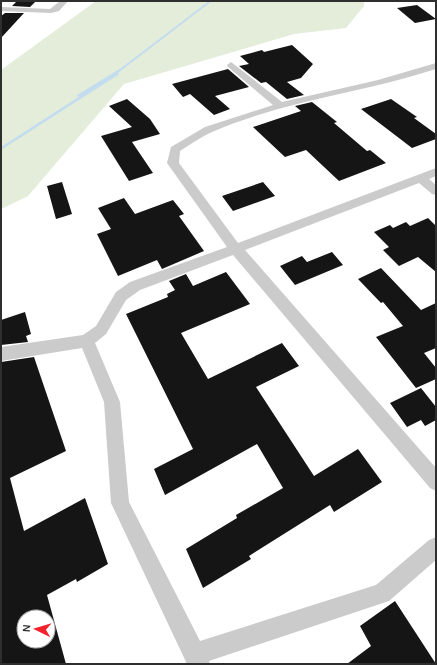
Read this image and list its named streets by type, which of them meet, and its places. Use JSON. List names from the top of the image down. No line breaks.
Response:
{"north":"left"}
